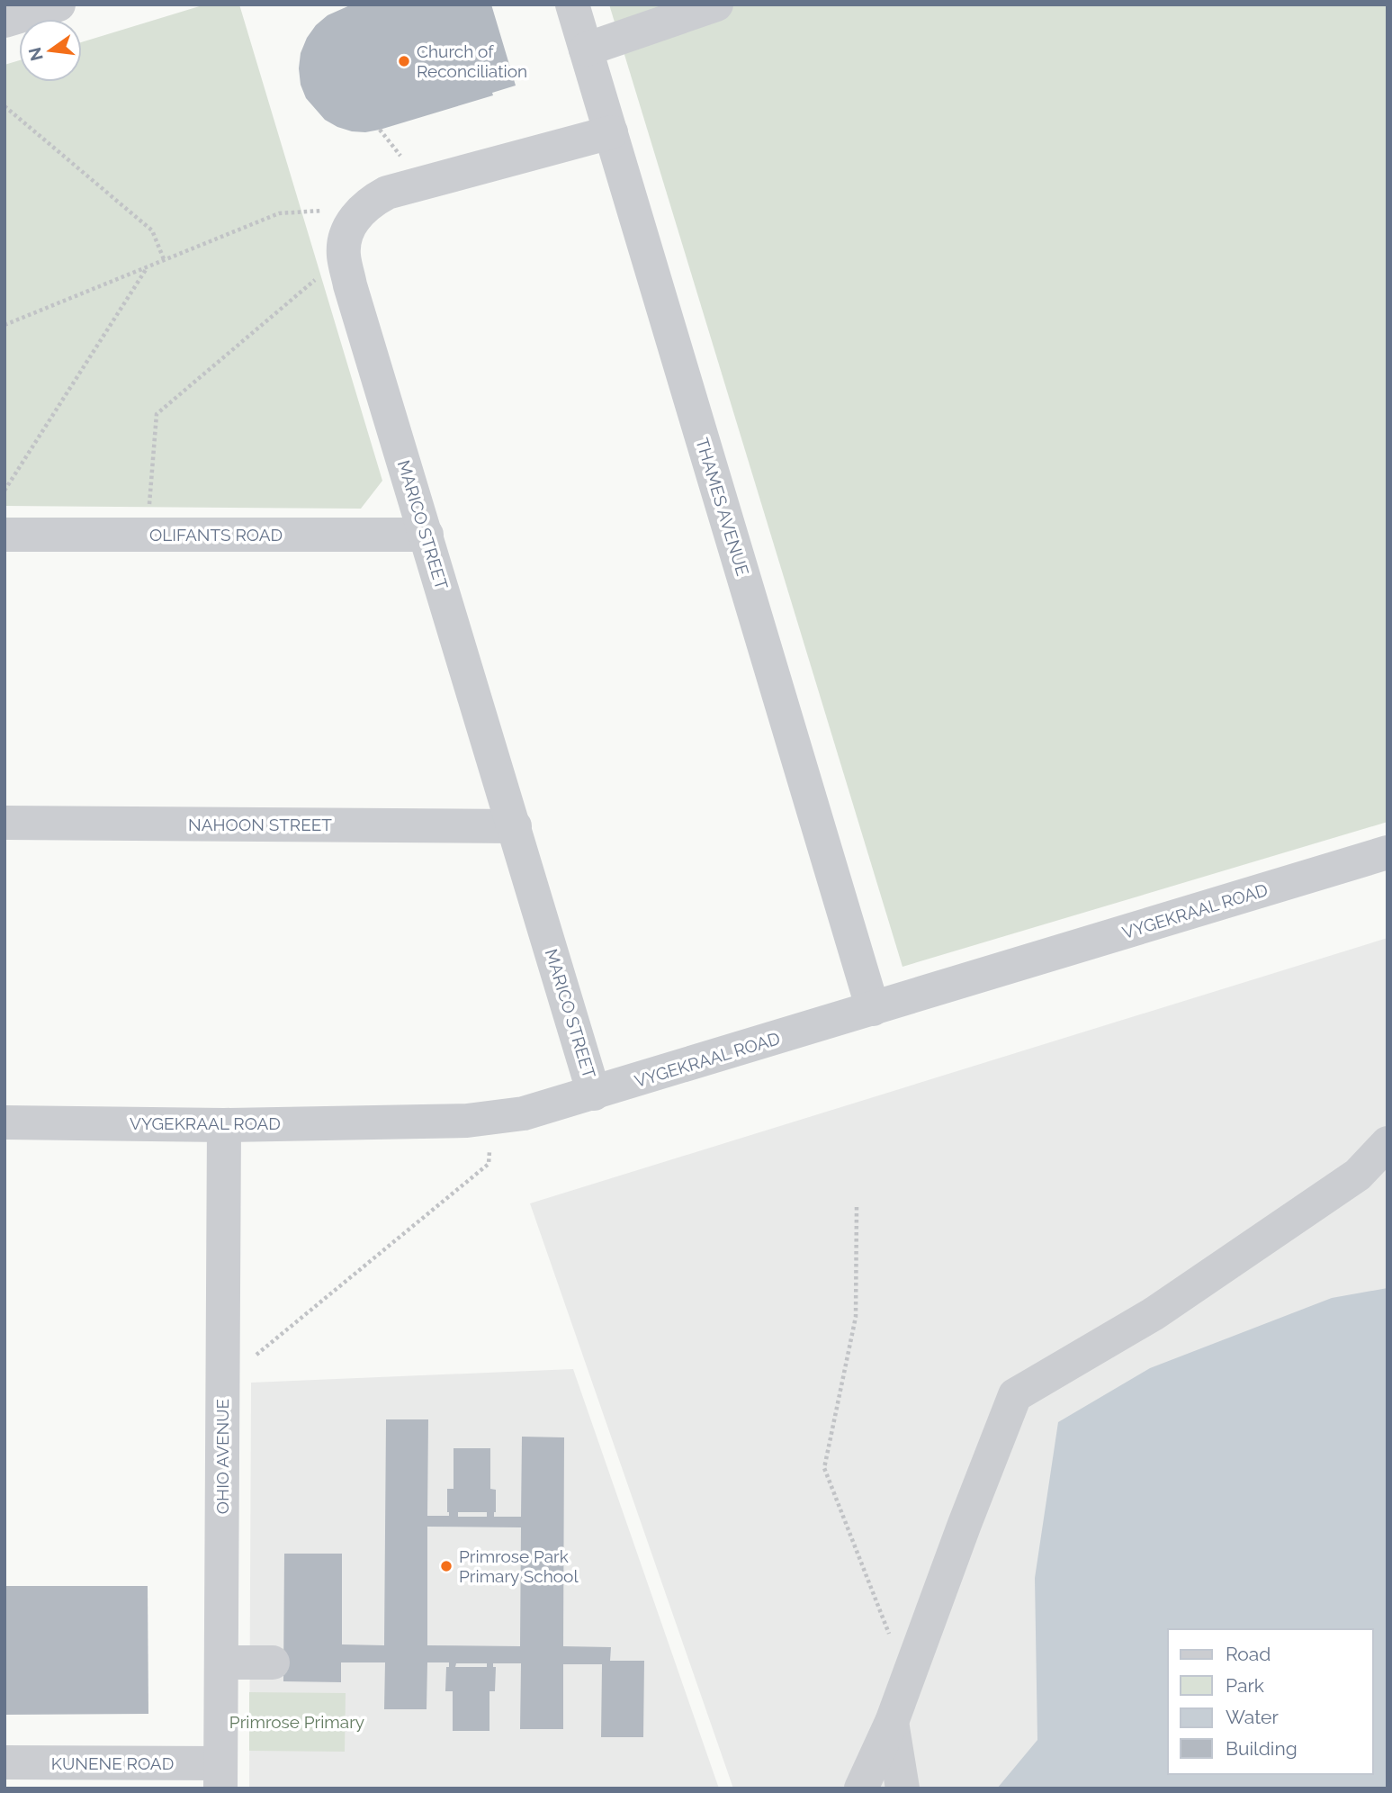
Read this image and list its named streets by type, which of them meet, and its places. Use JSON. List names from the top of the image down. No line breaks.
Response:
{"streets":{"street":["THAMES AVENUE","MARICO STREET","OLIFANTS ROAD","NAHOON STREET","VYGEKRAAL ROAD","OHIO AVENUE","KUNENE ROAD"]},"crossings":[["THAMES AVENUE","VYGEKRAAL ROAD"],["MARICO STREET","OLIFANTS ROAD"],["MARICO STREET","NAHOON STREET"],["MARICO STREET","VYGEKRAAL ROAD"],["VYGEKRAAL ROAD","OHIO AVENUE"],["OHIO AVENUE","KUNENE ROAD"]],"parks":["Primrose Primary"],"places":["Church of Reconciliation","Primrose Park Primary School"],"legend":["Road","Park","Water","Building"],"north":"left"}
